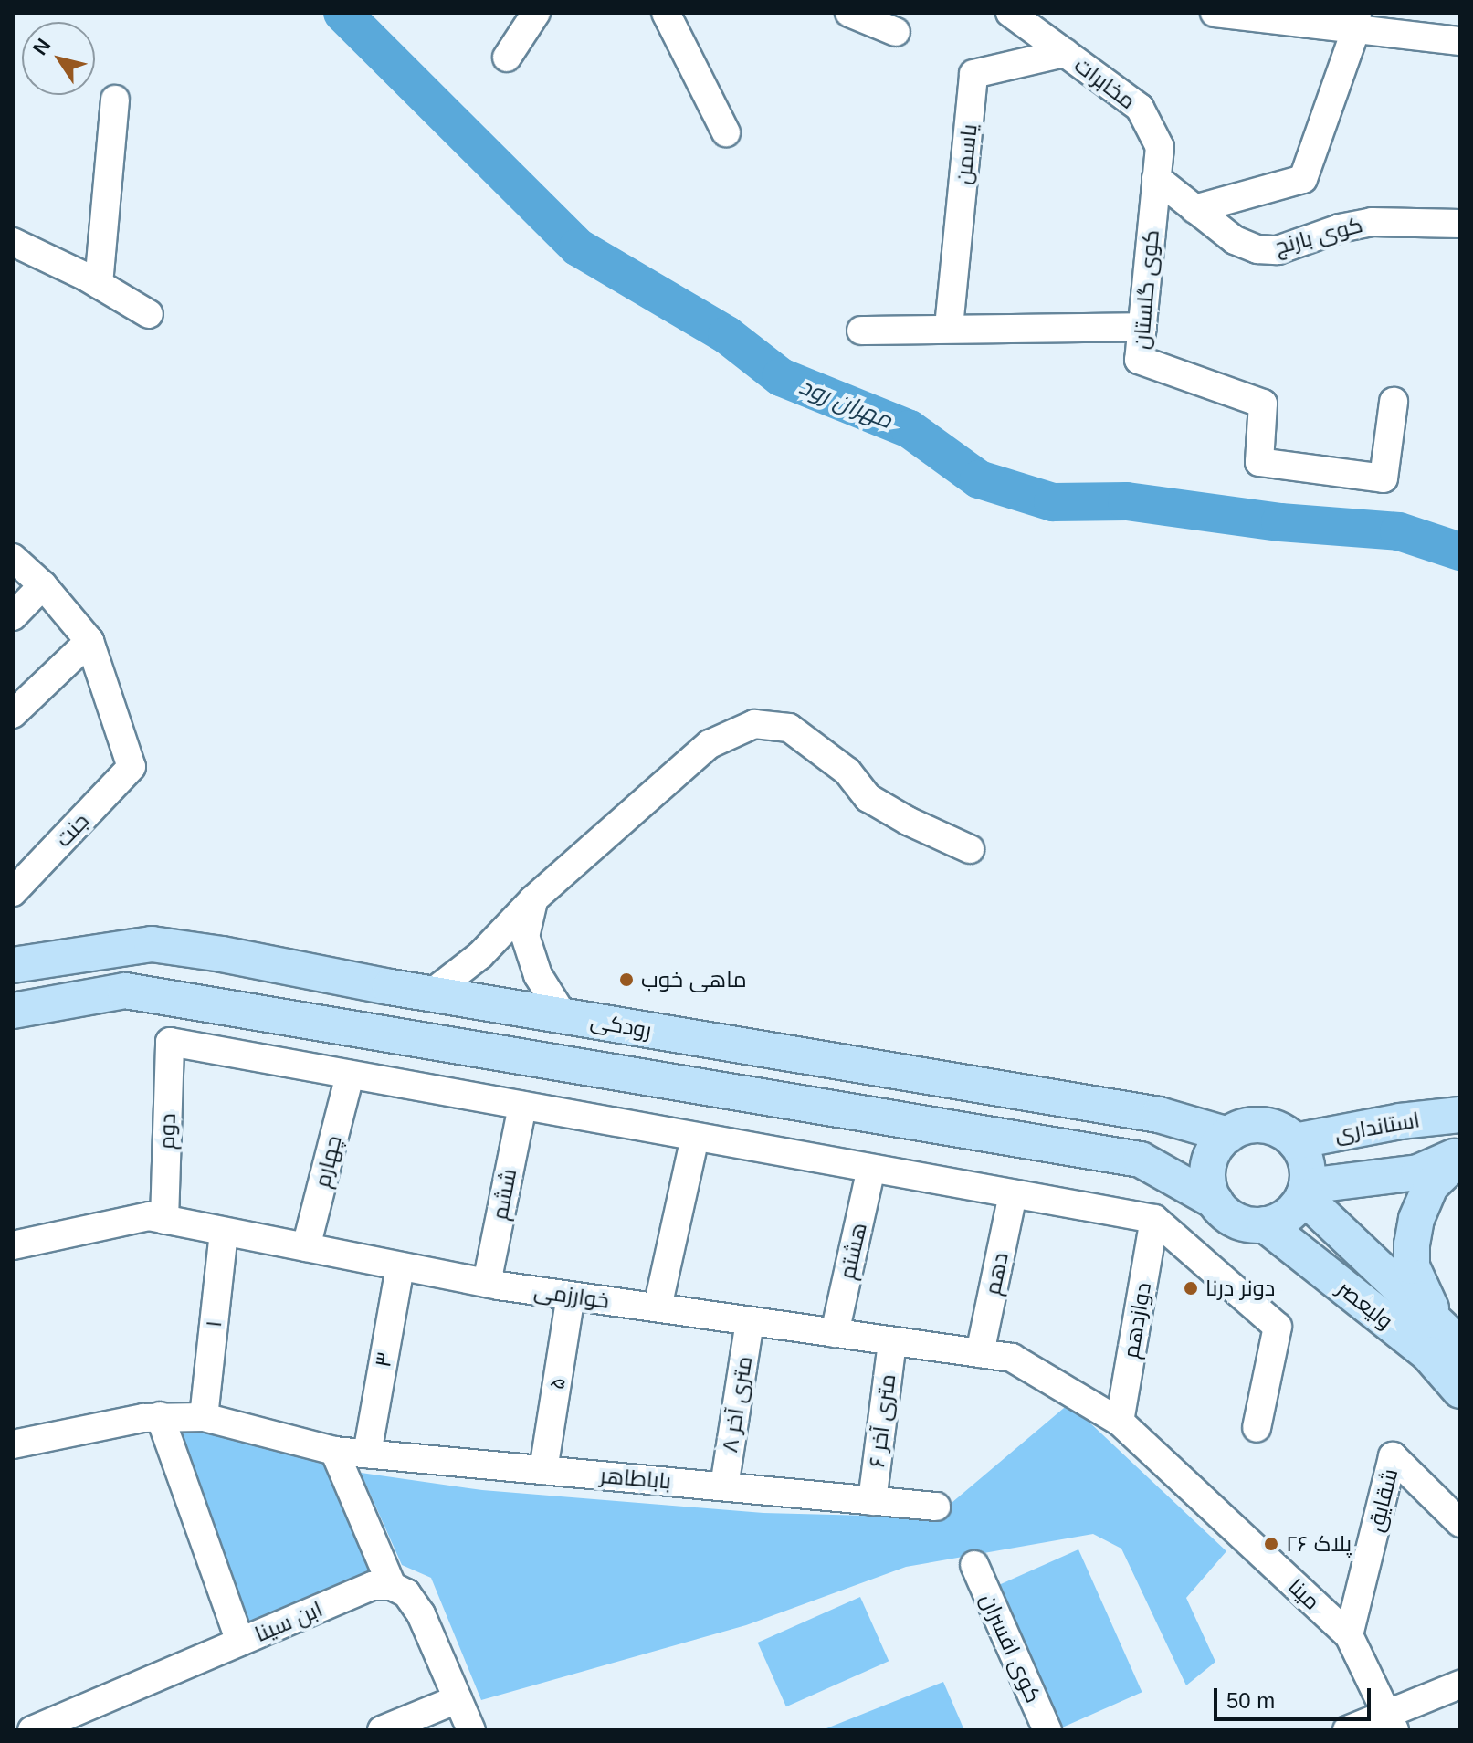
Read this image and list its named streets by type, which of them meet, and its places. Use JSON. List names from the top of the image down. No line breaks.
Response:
{"streets":{"main road":["رودکی","استانداری","ولیعصر"],"street":["مخابرات","یاسمن","کوی بارنج","کوی گلستان","جنت","دوم","چهارم","ششم","هشتم","دهم","خوارزمی","دوازدهم","۱","۳","۵","۸ متری آخر","۶ متری آخر","باباطاهر","شقایق","مینا","ابن سینا","کوی افسران"]},"crossings":[["مخابرات","یاسمن"],["مخابرات","کوی بارنج"],["مخابرات","کوی گلستان"],["کوی بارنج","کوی گلستان"],["رودکی","استانداری"],["رودکی","ولیعصر"],["استانداری","ولیعصر"],["دوم","چهارم"],["دوم","خوارزمی"],["چهارم","خوارزمی"],["ششم","خوارزمی"],["هشتم","خوارزمی"],["دهم","خوارزمی"],["خوارزمی","دوازدهم"],["خوارزمی","۱"],["خوارزمی","۳"],["خوارزمی","۵"],["خوارزمی","۸ متری آخر"],["خوارزمی","۶ متری آخر"],["خوارزمی","مینا"],["دوازدهم","مینا"],["۱","باباطاهر"],["۳","باباطاهر"],["۵","باباطاهر"],["۸ متری آخر","باباطاهر"],["۶ متری آخر","باباطاهر"],["شقایق","مینا"]],"water":["مهران رود"],"places":["ماهی خوب","دونر درنا","پلاک ۲۶"],"scale_bar":"50 m","north":"top left"}
